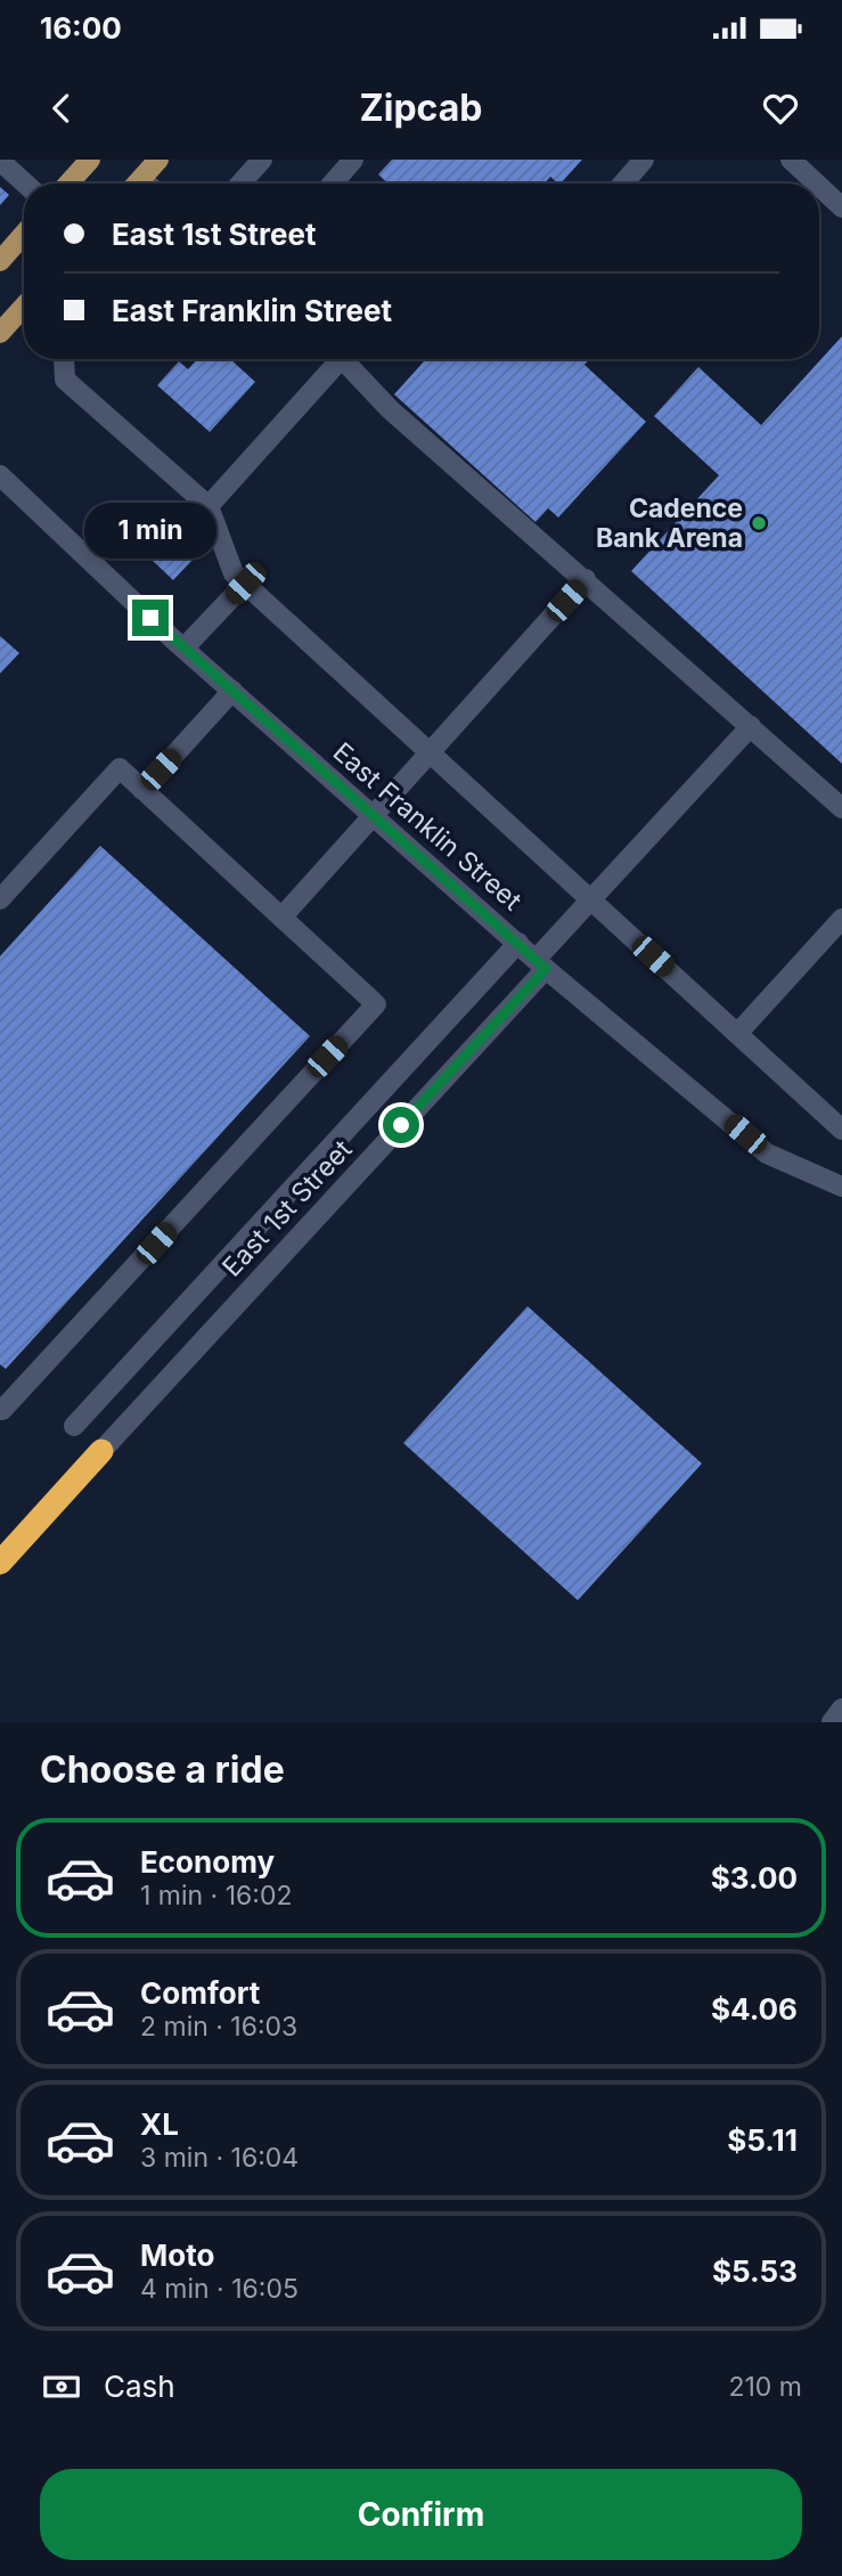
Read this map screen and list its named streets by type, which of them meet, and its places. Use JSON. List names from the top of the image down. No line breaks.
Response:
{"streets":{"street":["East Franklin Street","East 1st Street"]},"crossings":[["East Franklin Street","East 1st Street"]],"places":["Cadence Bank Arena"],"page":{"status":"16:00","header":"Zipcab","banner":["East 1st Street","East Franklin Street"],"bubble":"1 min","heading":"Choose a ride","list":[{"name":"Economy","note":"1 min · 16:02","value":"$3.00"},{"name":"Comfort","note":"2 min · 16:03","value":"$4.06"},{"name":"XL","note":"3 min · 16:04","value":"$5.11"},{"name":"Moto","note":"4 min · 16:05","value":"$5.53"}],"pay":["Cash","210 m"],"buttons":"Confirm"}}
